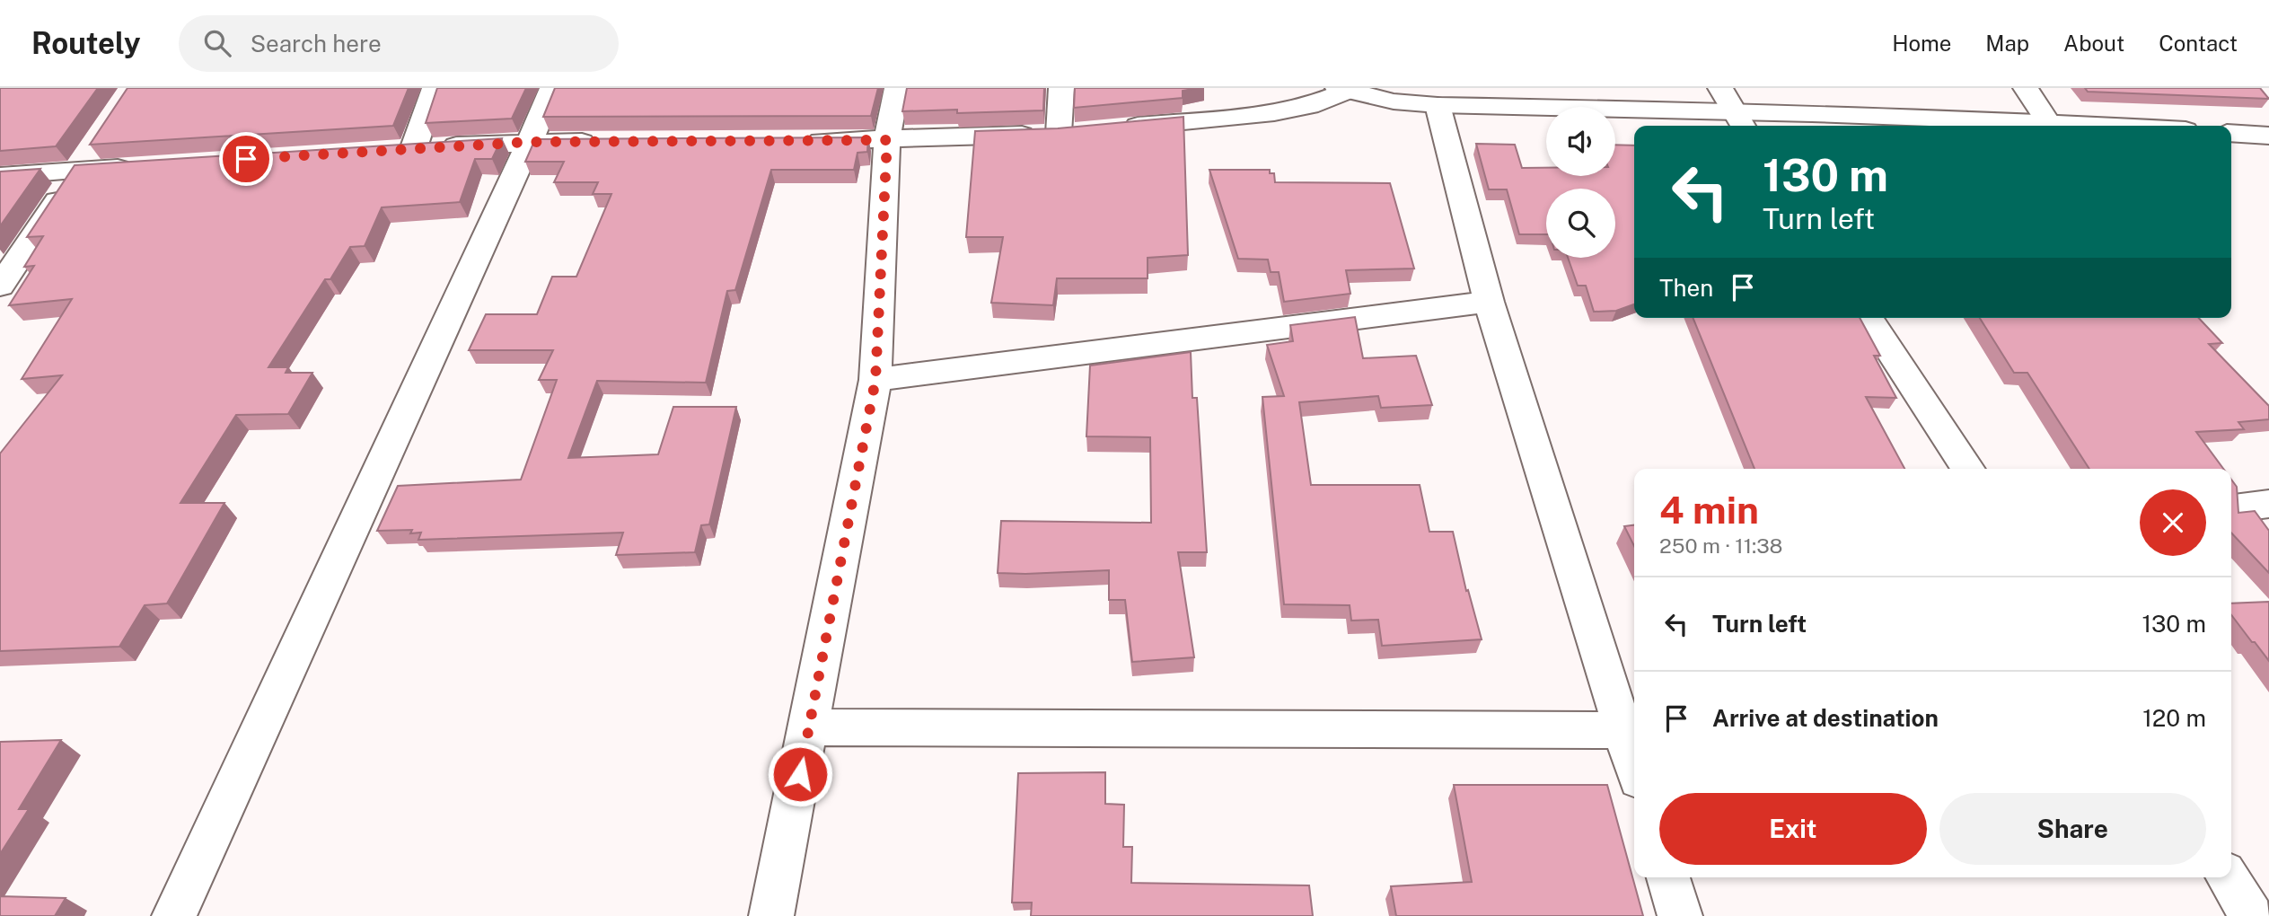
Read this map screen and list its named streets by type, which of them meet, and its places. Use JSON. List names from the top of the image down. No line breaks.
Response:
{"page":{"header":"Routely","search":"Search here","nav":["Home","Map","About","Contact"],"turn":["130 m","Turn left"],"then":"Then","heading":["4 min","250 m · 11:38"],"list":[{"name":"Turn left","value":"130 m"},{"name":"Arrive at destination","value":"120 m"}],"buttons":["Exit","Share"]}}
